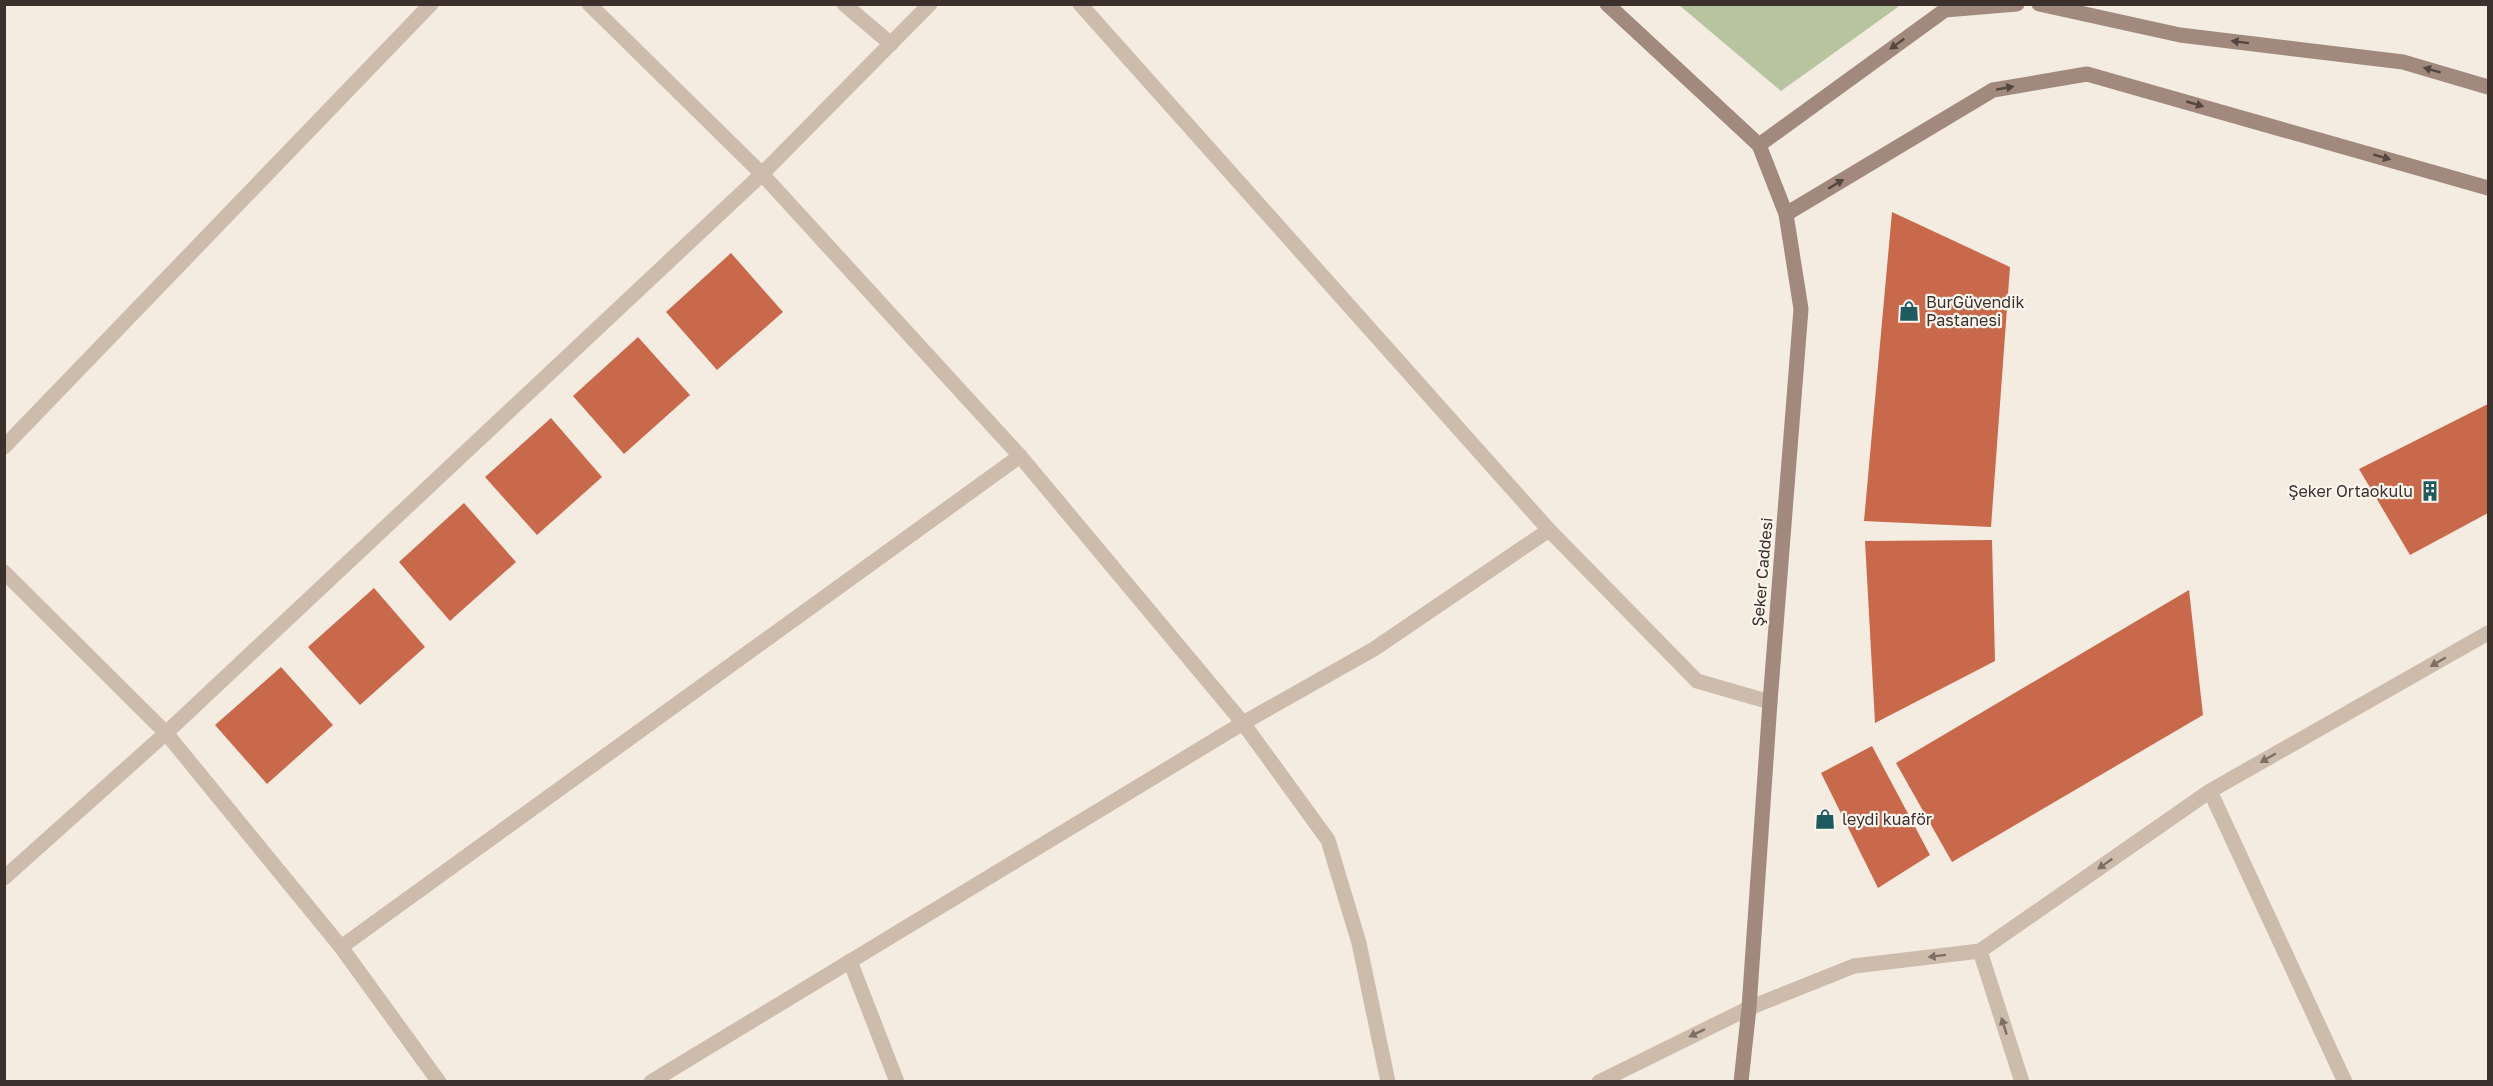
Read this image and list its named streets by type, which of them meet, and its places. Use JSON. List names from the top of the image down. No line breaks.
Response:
{"streets":{"main road":["Şeker Caddesi"]},"places":{"shop":["BurGüvendik Pastanesi","leydi kuaför"],"building":["Şeker Ortaokulu"]}}
